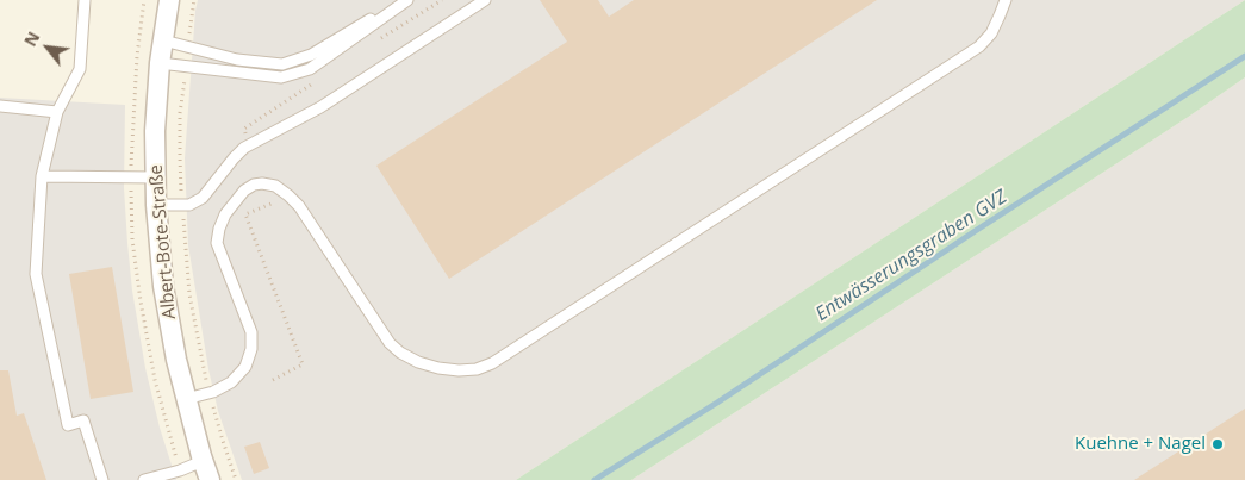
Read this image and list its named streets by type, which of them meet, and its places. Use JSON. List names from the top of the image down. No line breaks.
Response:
{"streets":{"street":["Albert-Bote-Straße"]},"water":["Entwässerungsgraben GVZ"],"places":["Kuehne + Nagel"],"north":"top left"}
